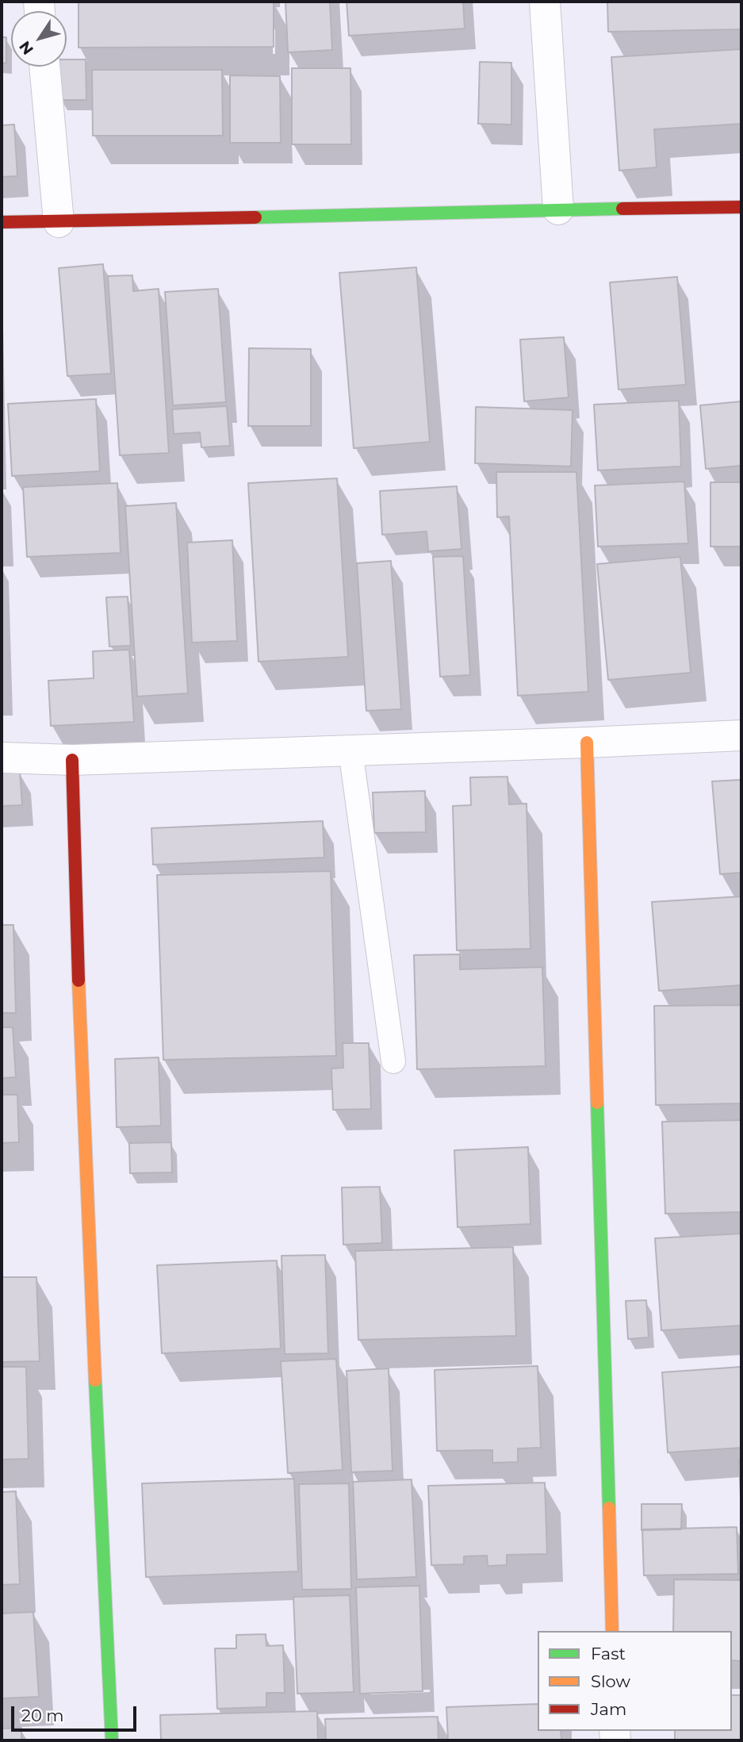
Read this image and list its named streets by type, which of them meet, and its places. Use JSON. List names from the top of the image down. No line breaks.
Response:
{"legend":["Fast","Slow","Jam"],"scale_bar":"20 m","north":"bottom left"}
